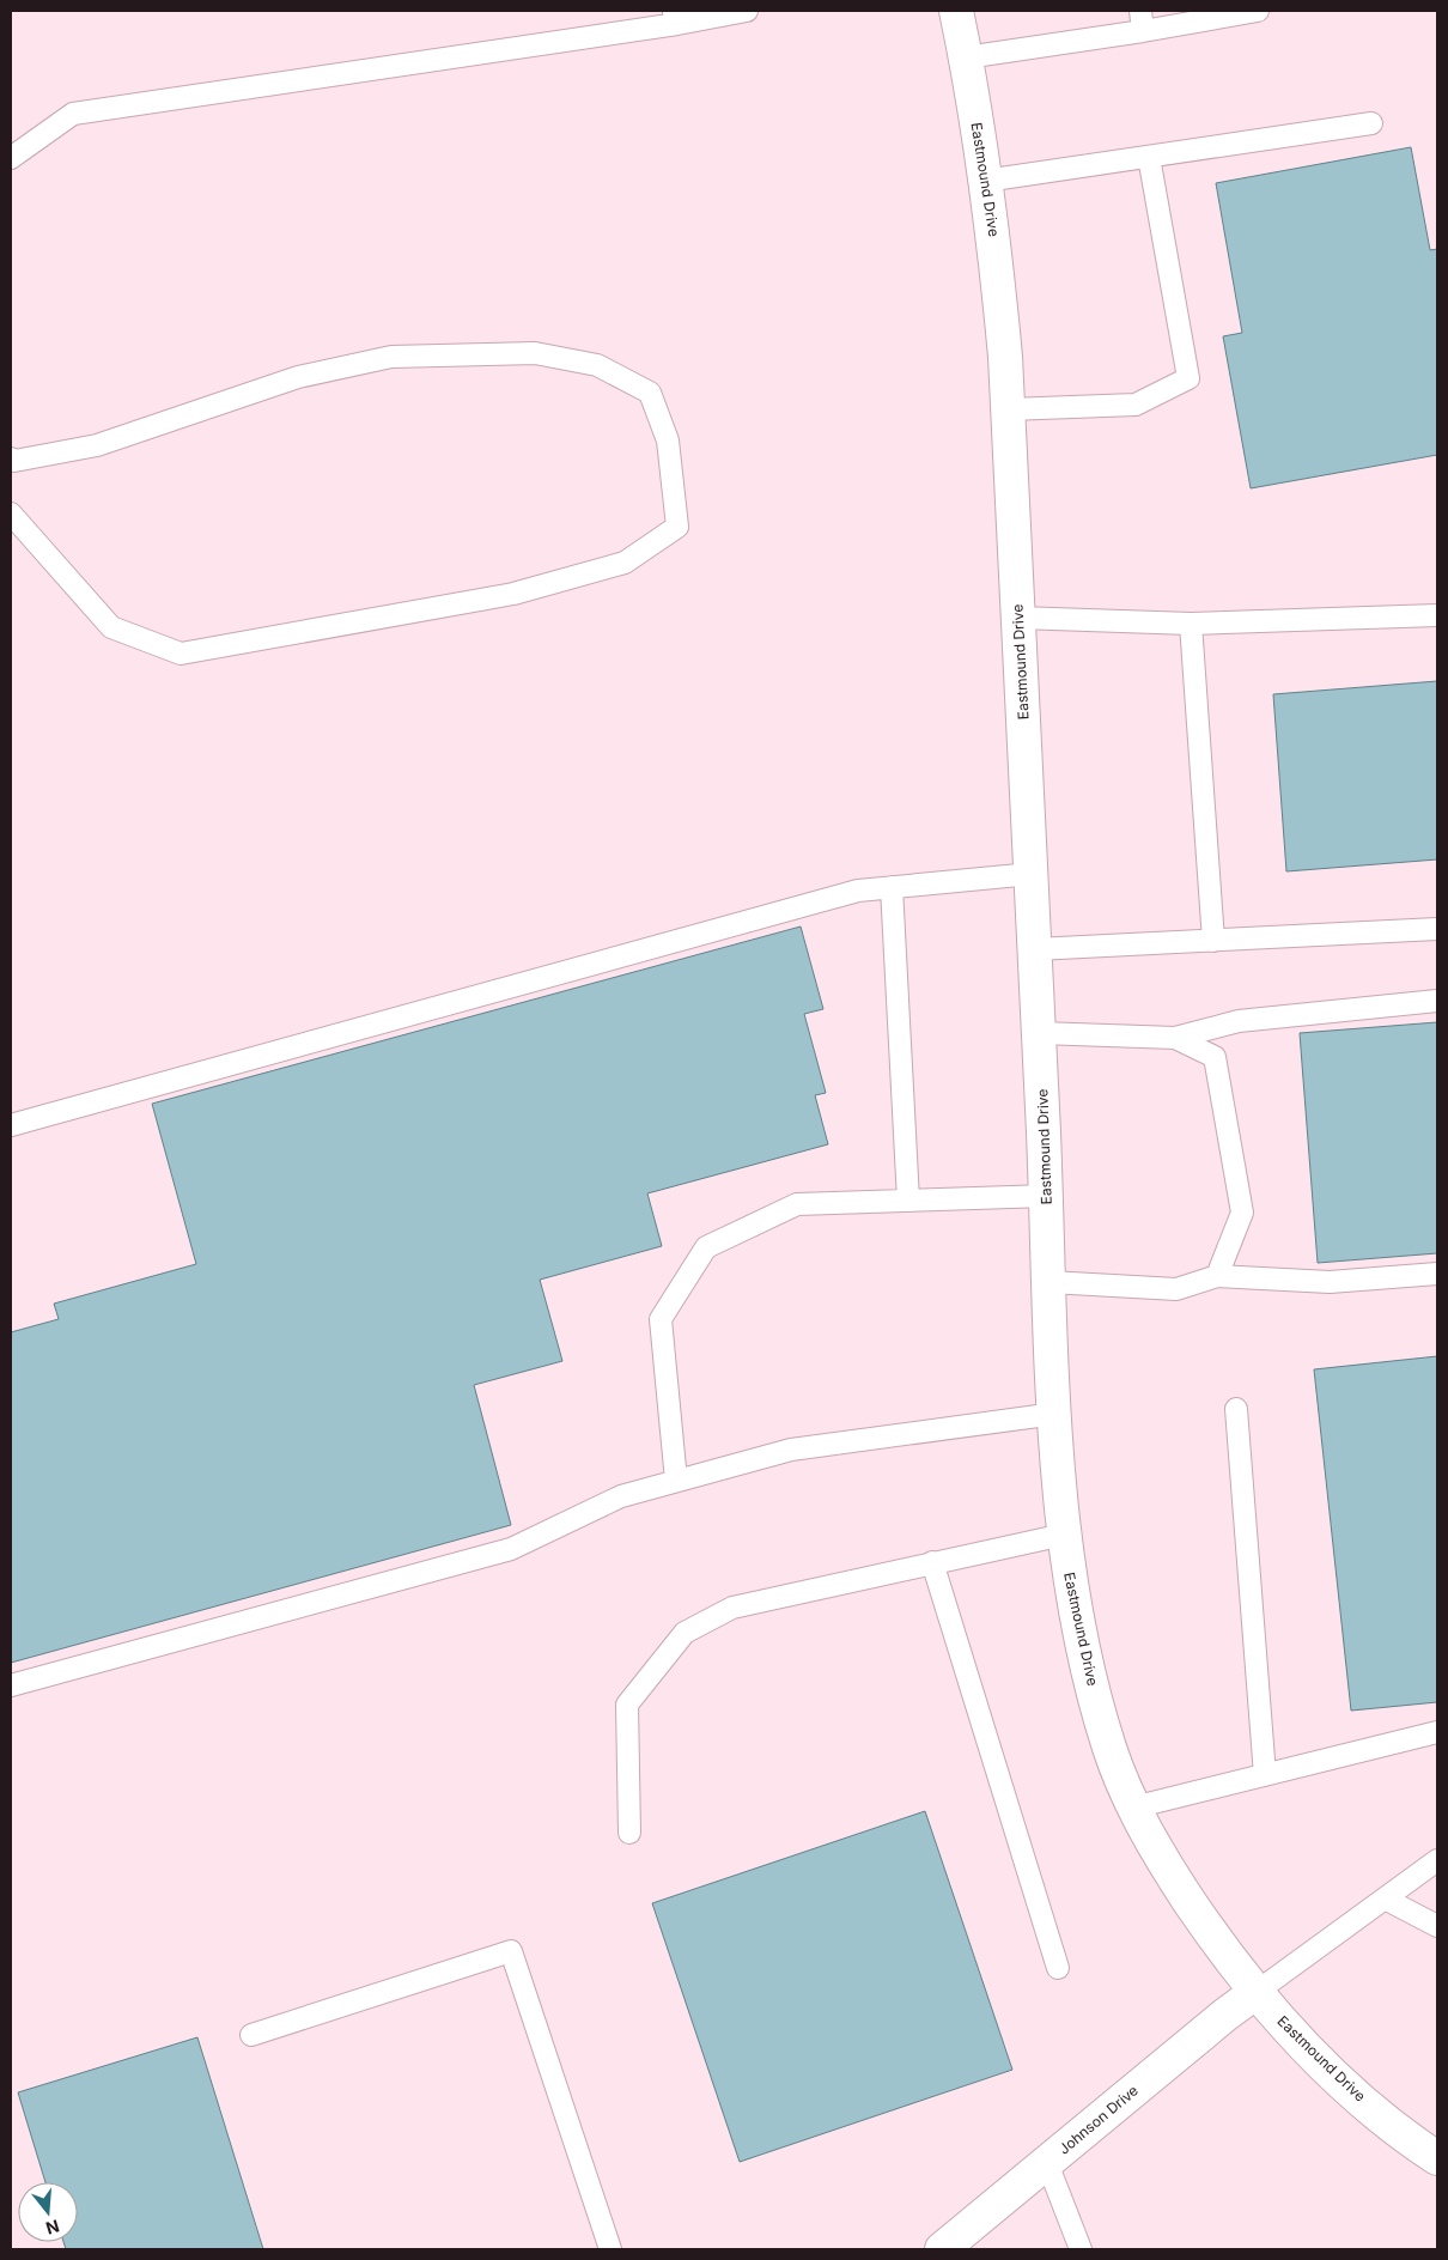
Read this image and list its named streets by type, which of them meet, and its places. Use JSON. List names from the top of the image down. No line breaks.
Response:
{"streets":{"street":["Eastmound Drive","Johnson Drive"]},"crossings":[["Eastmound Drive","Johnson Drive"]],"north":"bottom"}
